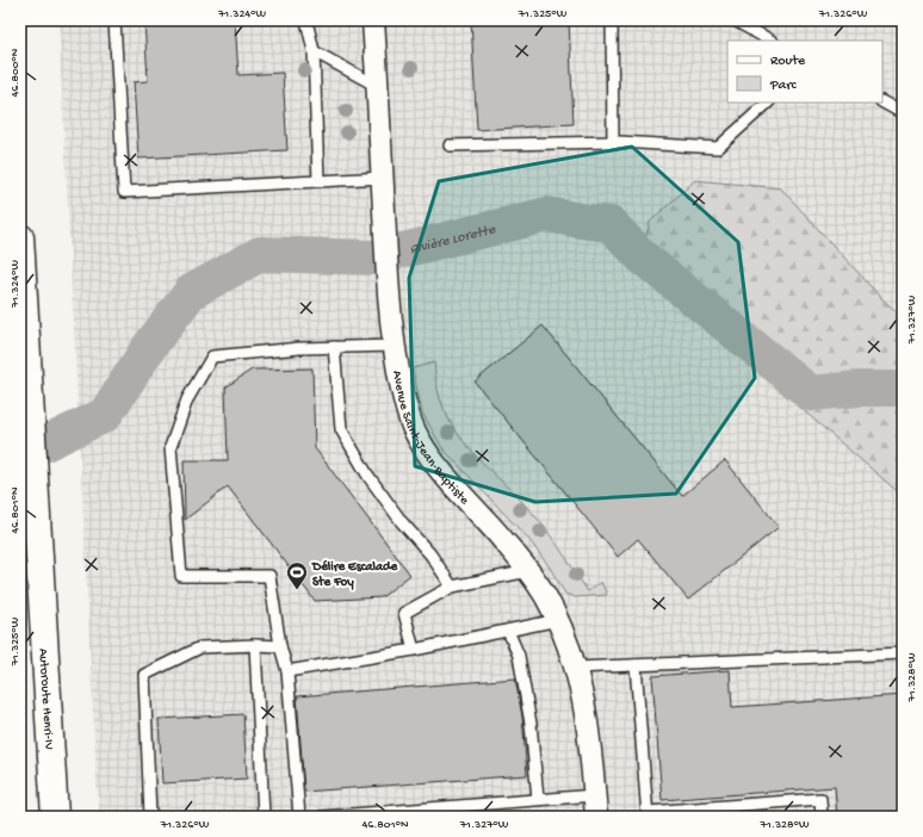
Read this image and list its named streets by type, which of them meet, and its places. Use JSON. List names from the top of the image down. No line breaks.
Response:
{"streets":{"highway":["Autoroute Henri-IV"],"street":["Avenue Saint-Jean-Baptiste"]},"water":["Rivière Lorette"],"places":{"sports":["Délire Escalade Ste Foy"]},"legend":["Route","Parc"],"coordinates":["71.324°W","71.325°W","71.326°W","46.800°N","71.327°W","46.801°N","71.328°W"]}
